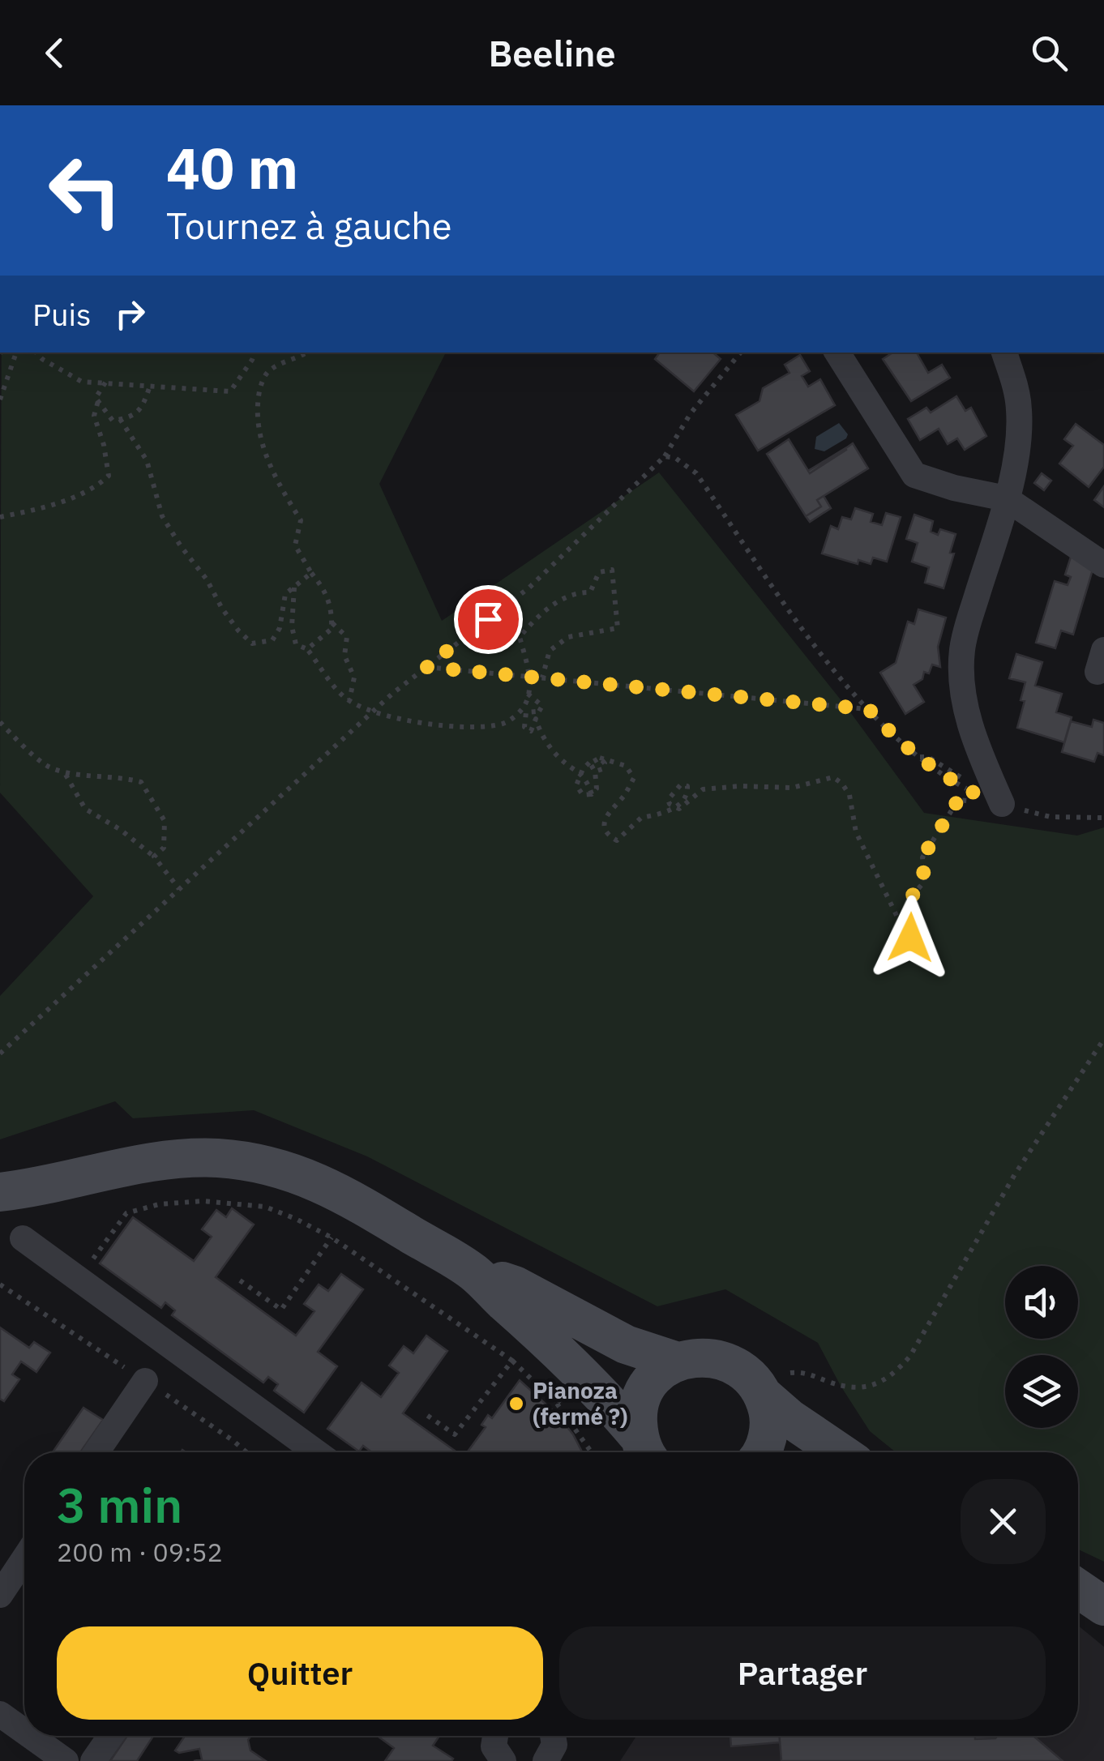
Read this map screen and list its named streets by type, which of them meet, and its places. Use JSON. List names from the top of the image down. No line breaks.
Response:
{"places":["Pianoza (fermé ?)"],"page":{"header":"Beeline","turn":["40 m","Tournez à gauche"],"then":"Puis","heading":["3 min","200 m · 09:52"],"buttons":["Quitter","Partager"]}}
